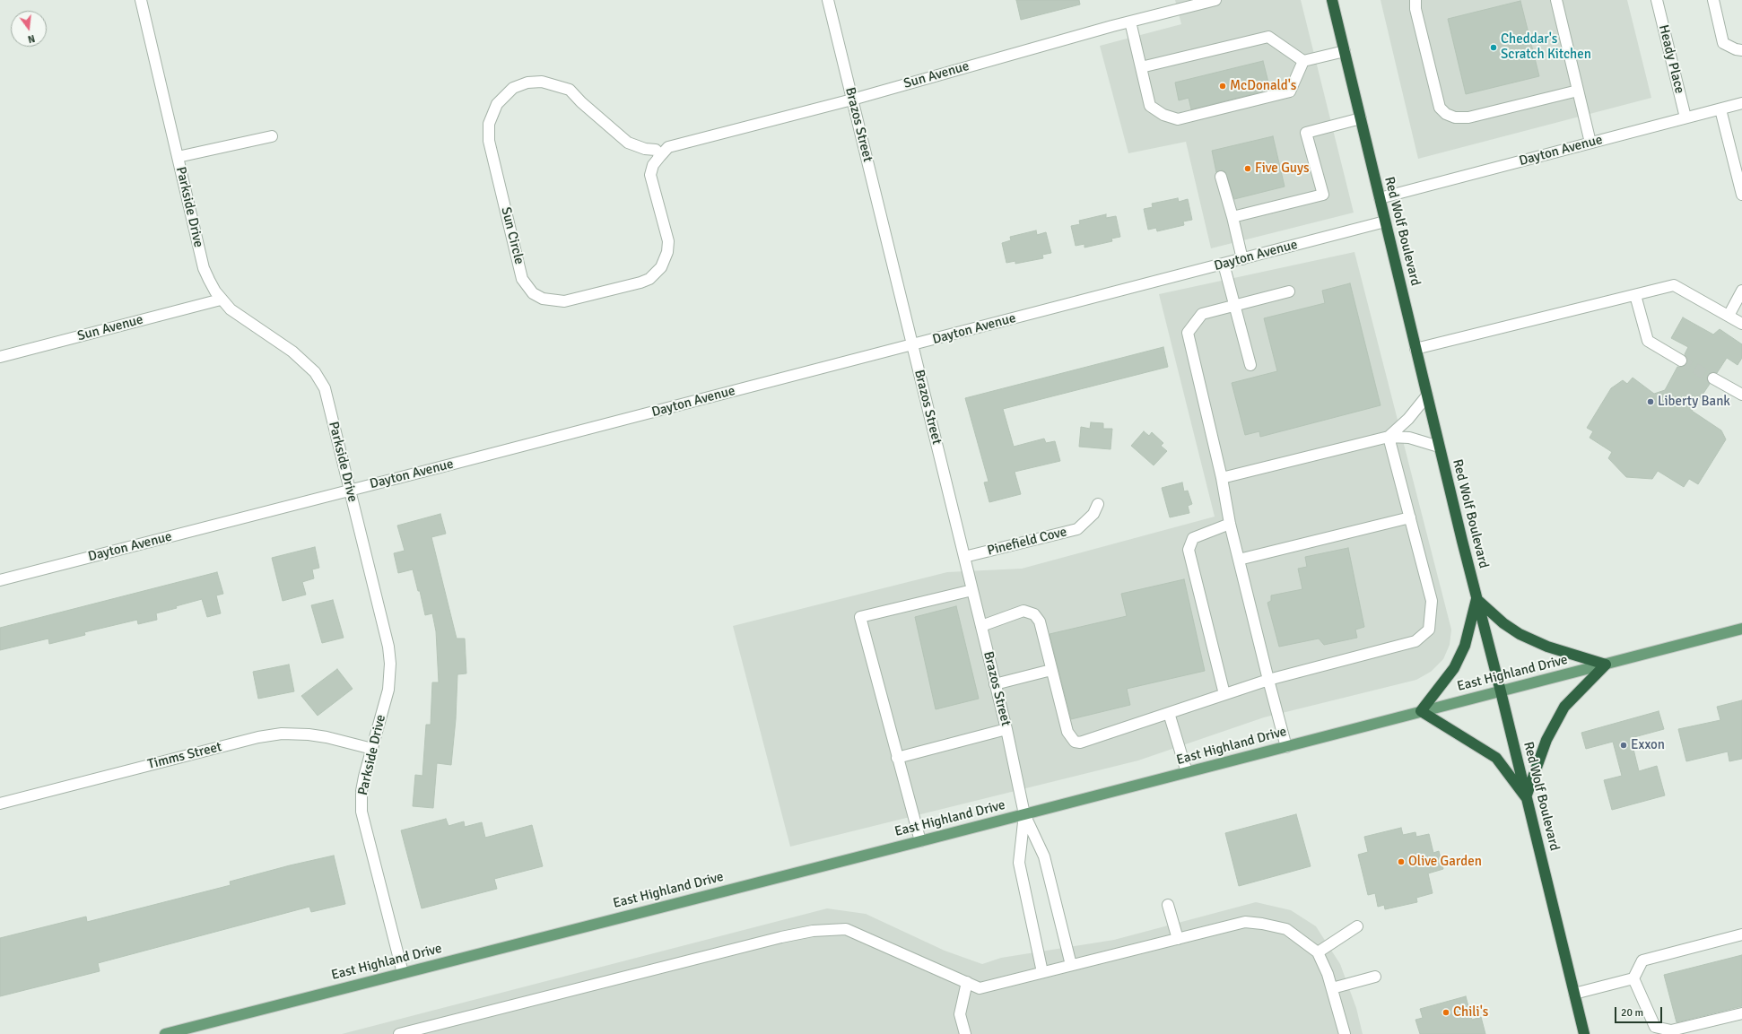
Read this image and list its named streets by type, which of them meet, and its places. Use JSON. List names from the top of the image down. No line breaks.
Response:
{"streets":{"highway":["Red Wolf Boulevard"],"main road":["East Highland Drive"],"street":["Heady Place","Sun Avenue","Brazos Street","Dayton Avenue","Parkside Drive","Sun Circle","Pinefield Cove","Timms Street"]},"crossings":[["Heady Place","Dayton Avenue"],["Sun Avenue","Brazos Street"],["Sun Avenue","Parkside Drive"],["Sun Avenue","Sun Circle"],["Brazos Street","Dayton Avenue"],["Brazos Street","Pinefield Cove"],["Brazos Street","East Highland Drive"],["Dayton Avenue","Parkside Drive"],["Dayton Avenue","Red Wolf Boulevard"],["Parkside Drive","East Highland Drive"],["Parkside Drive","Timms Street"],["Red Wolf Boulevard","East Highland Drive"]],"places":["Cheddar's Scratch Kitchen","McDonald's","Five Guys","Liberty Bank","Exxon","Olive Garden","Chili's"],"scale_bar":"20 m","north":"bottom"}
